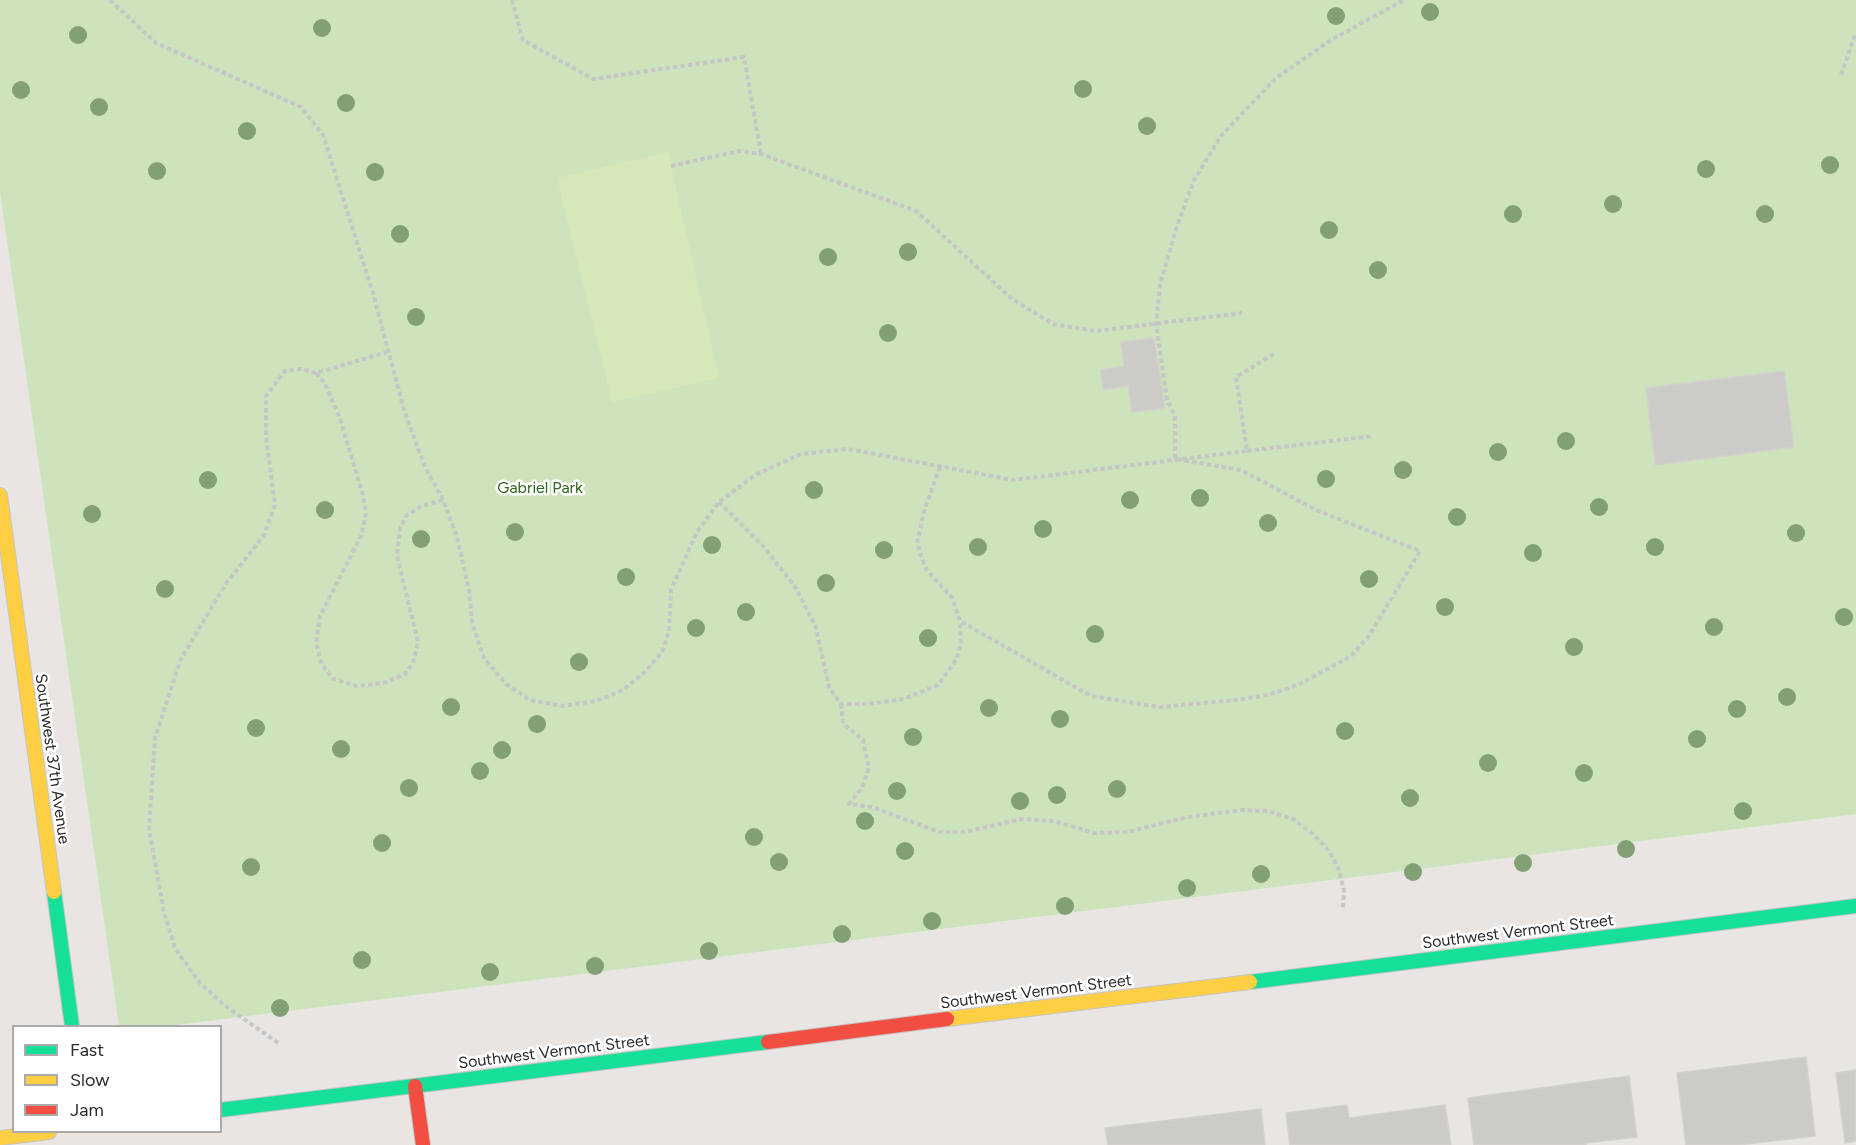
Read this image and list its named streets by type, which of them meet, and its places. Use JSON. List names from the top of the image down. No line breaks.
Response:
{"streets":{"main road":["Southwest 37th Avenue","Southwest Vermont Street"]},"parks":["Gabriel Park"],"legend":["Fast","Slow","Jam"]}
